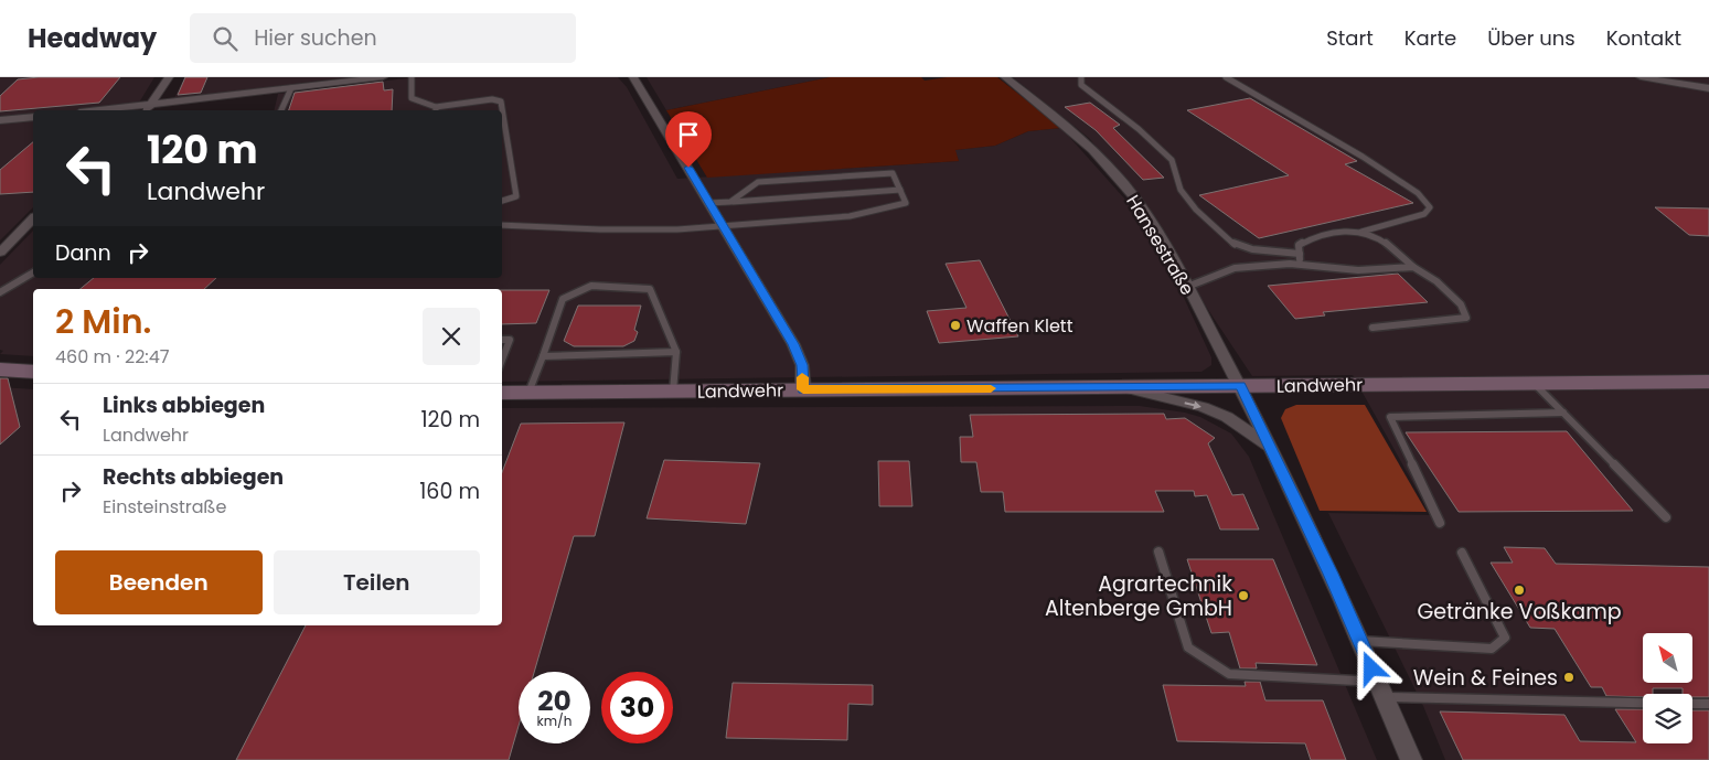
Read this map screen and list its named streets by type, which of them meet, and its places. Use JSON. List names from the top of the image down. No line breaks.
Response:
{"streets":{"main road":["Landwehr"],"street":["Hansestraße"]},"crossings":[["Hansestraße","Landwehr"]],"places":["Waffen Klett","Getränke Voßkamp","Agrartechnik Altenberge GmbH","Wein & Feines"],"north":"top left","page":{"header":"Headway","search":"Hier suchen","nav":["Start","Karte","Über uns","Kontakt"],"turn":["120 m","Landwehr"],"then":"Dann","heading":["2 Min.","460 m · 22:47"],"list":[{"name":"Links abbiegen","note":"Landwehr","value":"120 m"},{"name":"Rechts abbiegen","note":"Einsteinstraße","value":"160 m"}],"buttons":["Beenden","Teilen"],"speed":"20 km/h","limit":"30"}}
